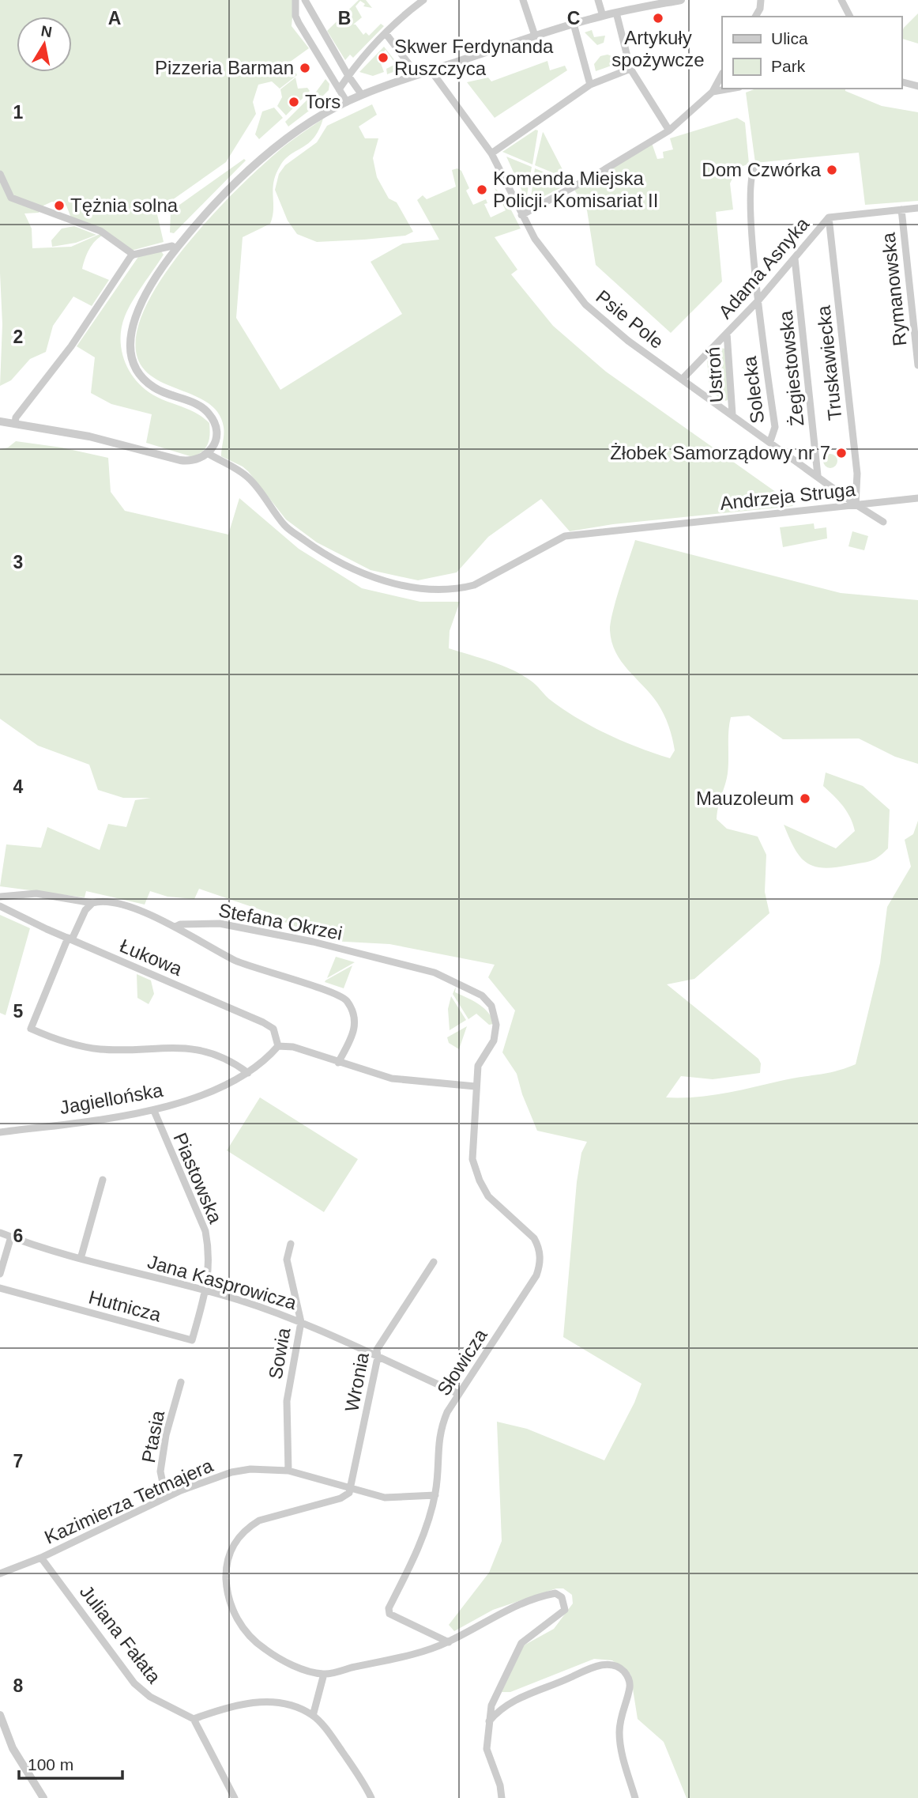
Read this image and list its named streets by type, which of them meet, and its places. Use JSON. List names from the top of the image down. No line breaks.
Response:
{"streets":{"street":["Adama Asnyka","Rymanowska","Psie Pole","Truskawiecka","Żegiestowska","Ustroń","Solecka","Andrzeja Struga","Stefana Okrzei","Łukowa","Jagiellońska","Piastowska","Jana Kasprowicza","Hutnicza","Sowia","Słowicza","Wronia","Ptasia","Kazimierza Tetmajera","Juliana Fałata"]},"crossings":[["Adama Asnyka","Rymanowska"],["Adama Asnyka","Psie Pole"],["Adama Asnyka","Truskawiecka"],["Adama Asnyka","Żegiestowska"],["Adama Asnyka","Ustroń"],["Adama Asnyka","Solecka"],["Psie Pole","Truskawiecka"],["Psie Pole","Żegiestowska"],["Psie Pole","Ustroń"],["Psie Pole","Solecka"],["Psie Pole","Andrzeja Struga"],["Truskawiecka","Andrzeja Struga"],["Stefana Okrzei","Słowicza"],["Łukowa","Jagiellońska"],["Jagiellońska","Piastowska"],["Piastowska","Jana Kasprowicza"],["Piastowska","Hutnicza"],["Jana Kasprowicza","Hutnicza"],["Jana Kasprowicza","Sowia"],["Jana Kasprowicza","Słowicza"],["Jana Kasprowicza","Wronia"],["Sowia","Kazimierza Tetmajera"],["Słowicza","Kazimierza Tetmajera"],["Wronia","Kazimierza Tetmajera"],["Ptasia","Kazimierza Tetmajera"],["Kazimierza Tetmajera","Juliana Fałata"]],"places":["Artykuły spożywcze","Skwer Ferdynanda Ruszczyca","Pizzeria Barman","Tors","Dom Czwórka","Komenda Miejska Policji. Komisariat II","Tężnia solna","Żłobek Samorządowy nr 7","Mauzoleum"],"legend":["Ulica","Park"],"scale_bar":"100 m","north":"top","grid":{"columns":["A","B","C"],"rows":["1","2","3","4","5","6","7","8"]}}
